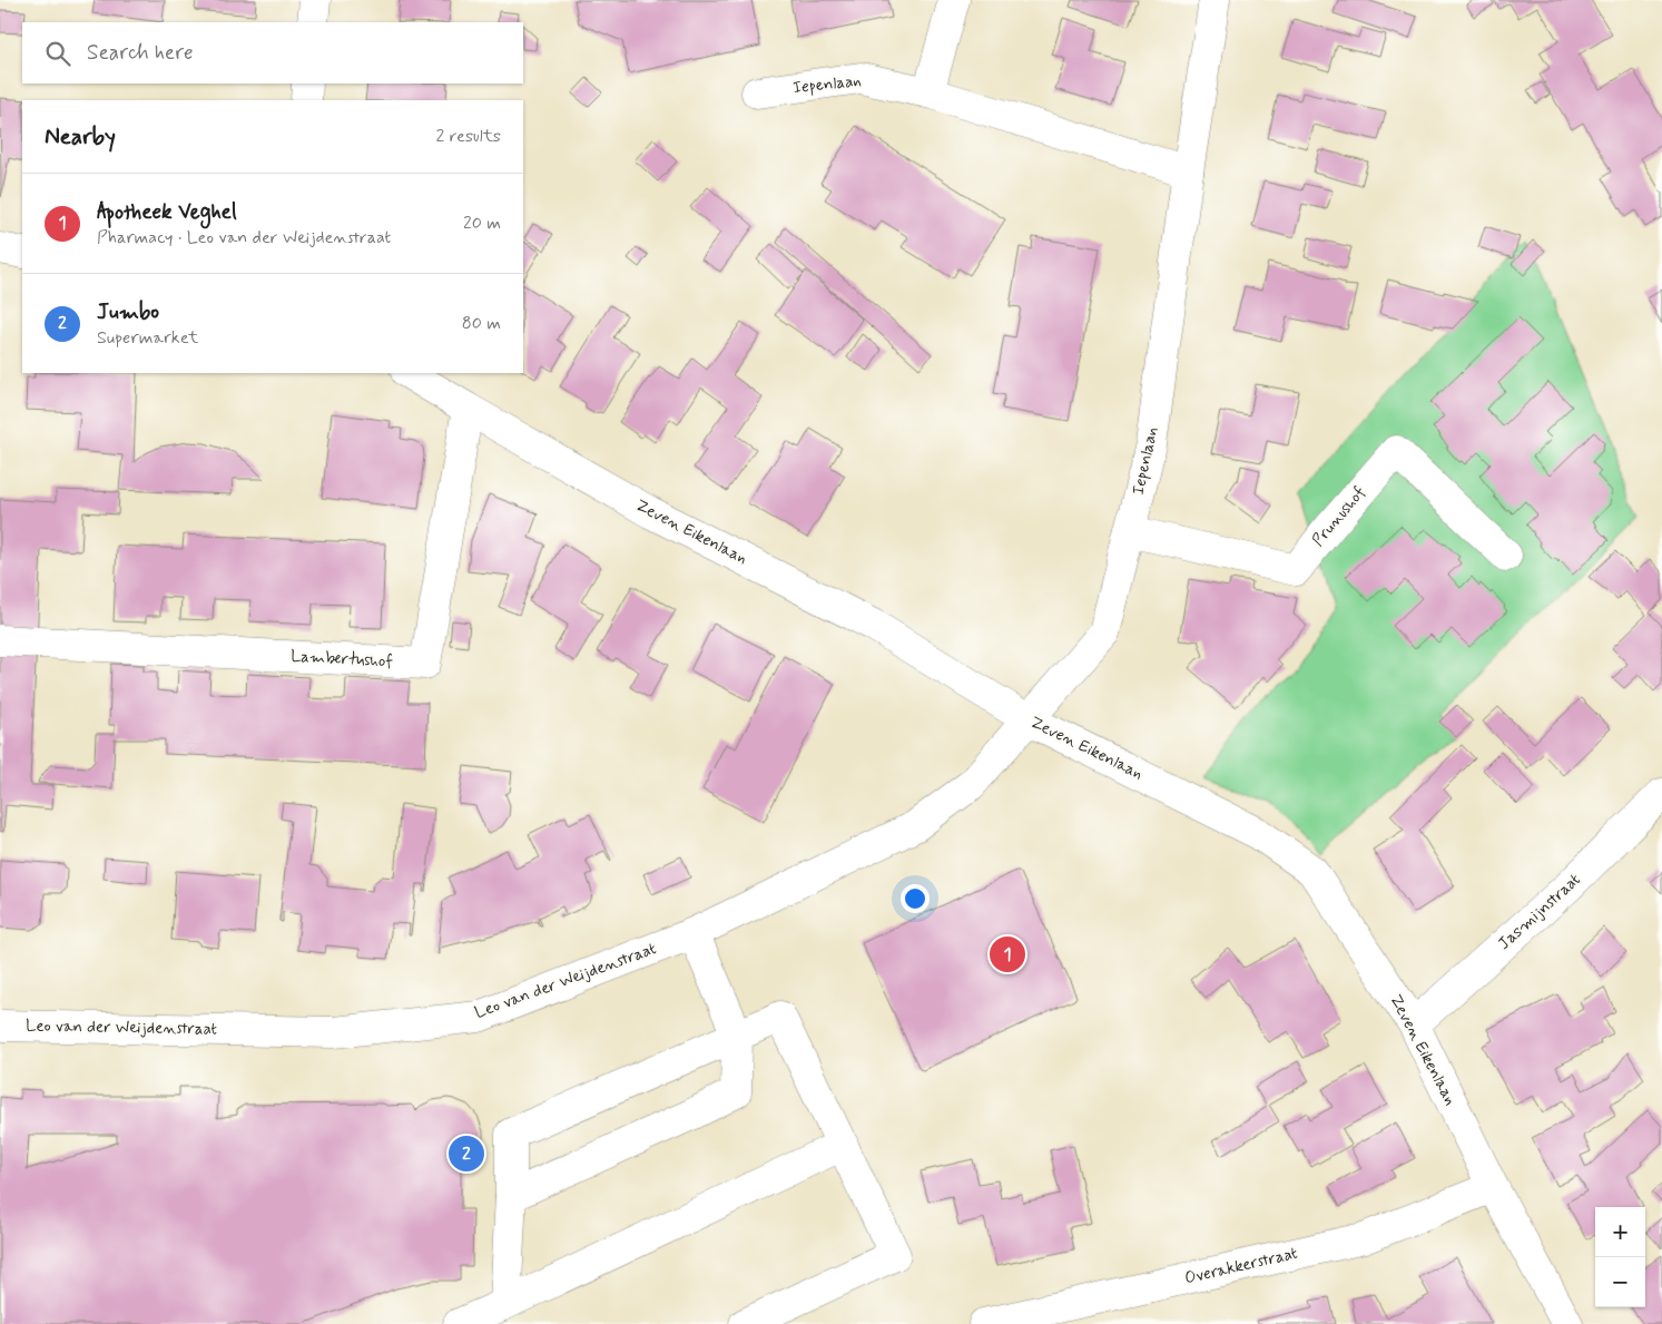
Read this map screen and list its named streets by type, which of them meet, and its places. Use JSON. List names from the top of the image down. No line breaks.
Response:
{"streets":{"street":["Iepenlaan","Prunushof","Zeven Eikenlaan","Lambertushof","Jasmijnstraat","Leo van der Weijdenstraat","Overakkerstraat"]},"crossings":[["Iepenlaan","Prunushof"],["Iepenlaan","Zeven Eikenlaan"],["Iepenlaan","Leo van der Weijdenstraat"],["Zeven Eikenlaan","Lambertushof"],["Zeven Eikenlaan","Jasmijnstraat"],["Zeven Eikenlaan","Leo van der Weijdenstraat"],["Zeven Eikenlaan","Overakkerstraat"]],"page":{"search":"Search here","heading":["Nearby","2 results"],"list":[{"mark":"1","name":"Apotheek Veghel","note":"Pharmacy · Leo van der Weijdenstraat","value":"20 m"},{"mark":"2","name":"Jumbo","note":"Supermarket","value":"80 m"}],"pins":["1","2"],"map_buttons":["+","−"]}}
